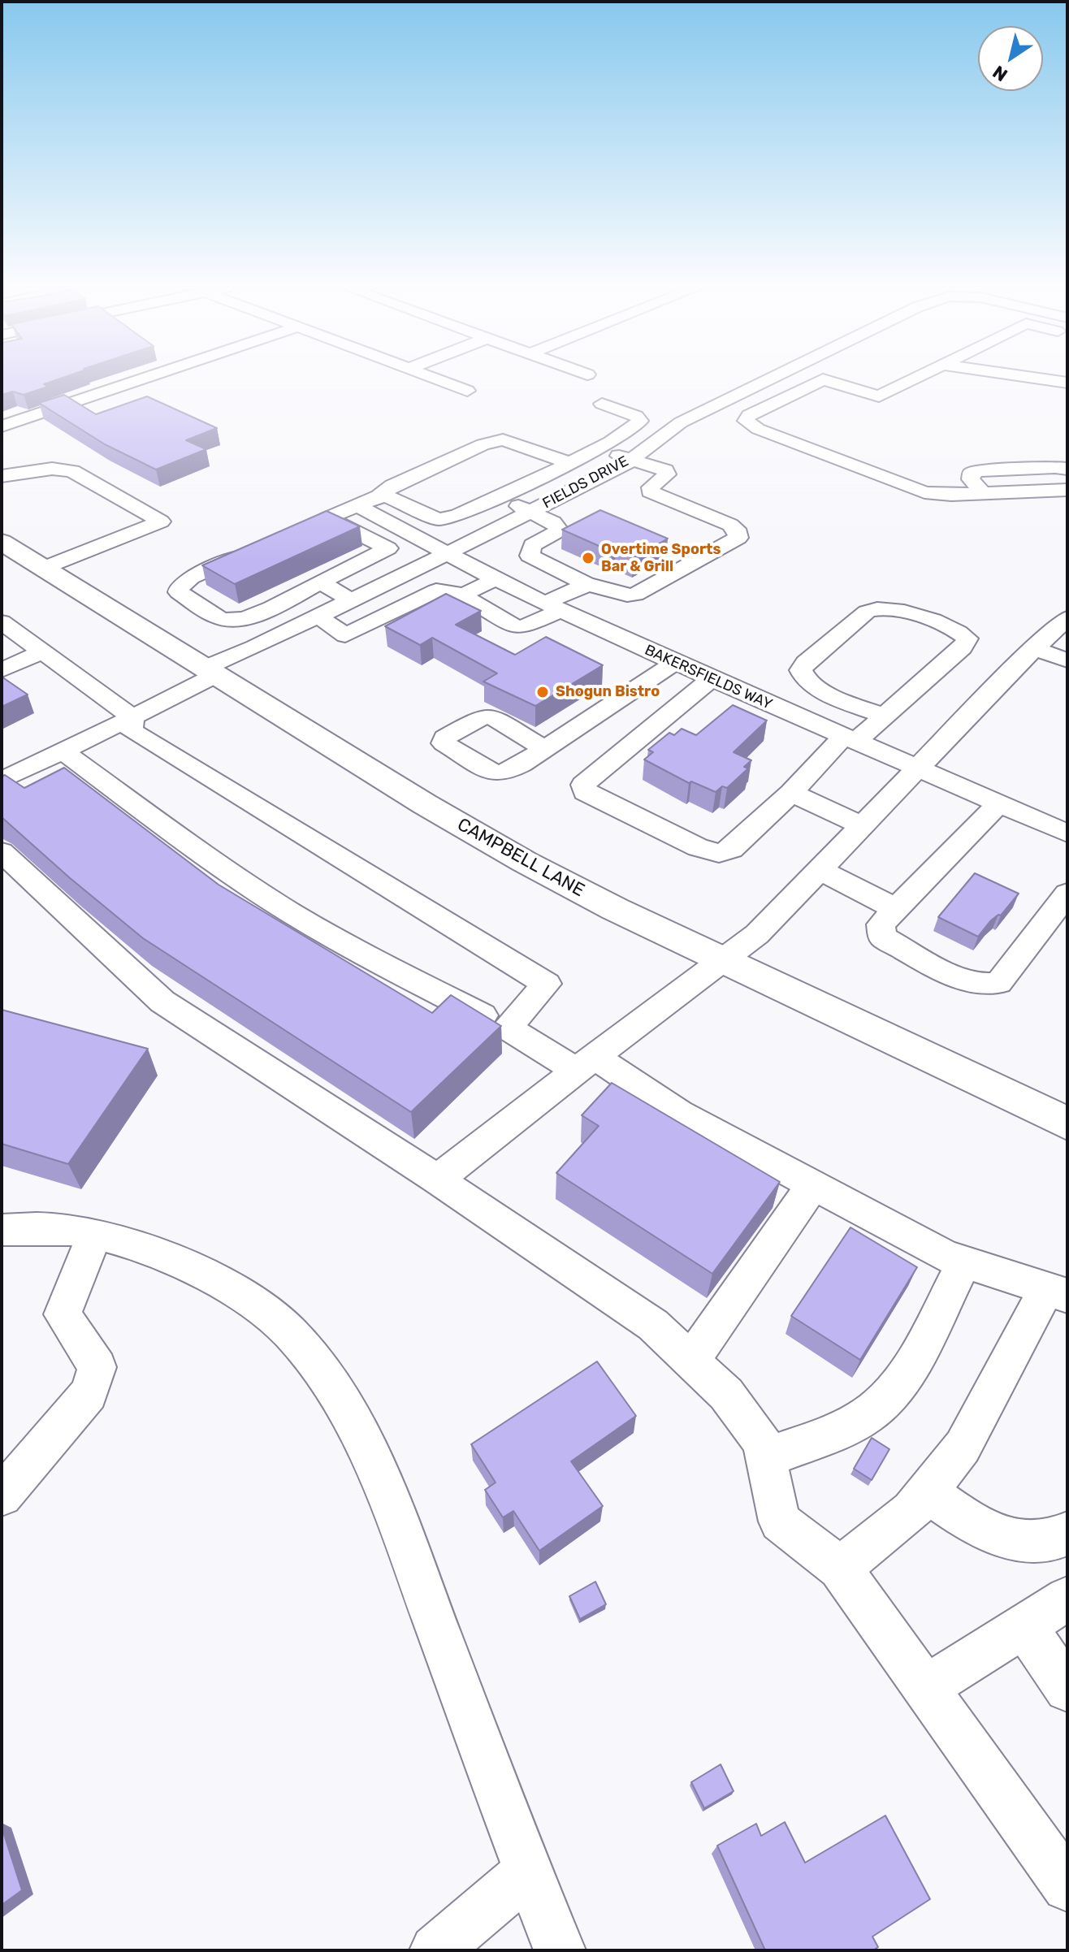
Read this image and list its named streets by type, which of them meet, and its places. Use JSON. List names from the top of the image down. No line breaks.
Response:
{"streets":{"main road":["CAMPBELL LANE"],"street":["FIELDS DRIVE","BAKERSFIELDS WAY"]},"crossings":[["FIELDS DRIVE","BAKERSFIELDS WAY"],["FIELDS DRIVE","CAMPBELL LANE"]],"places":["Overtime Sports Bar & Grill","Shogun Bistro"],"north":"bottom left"}
